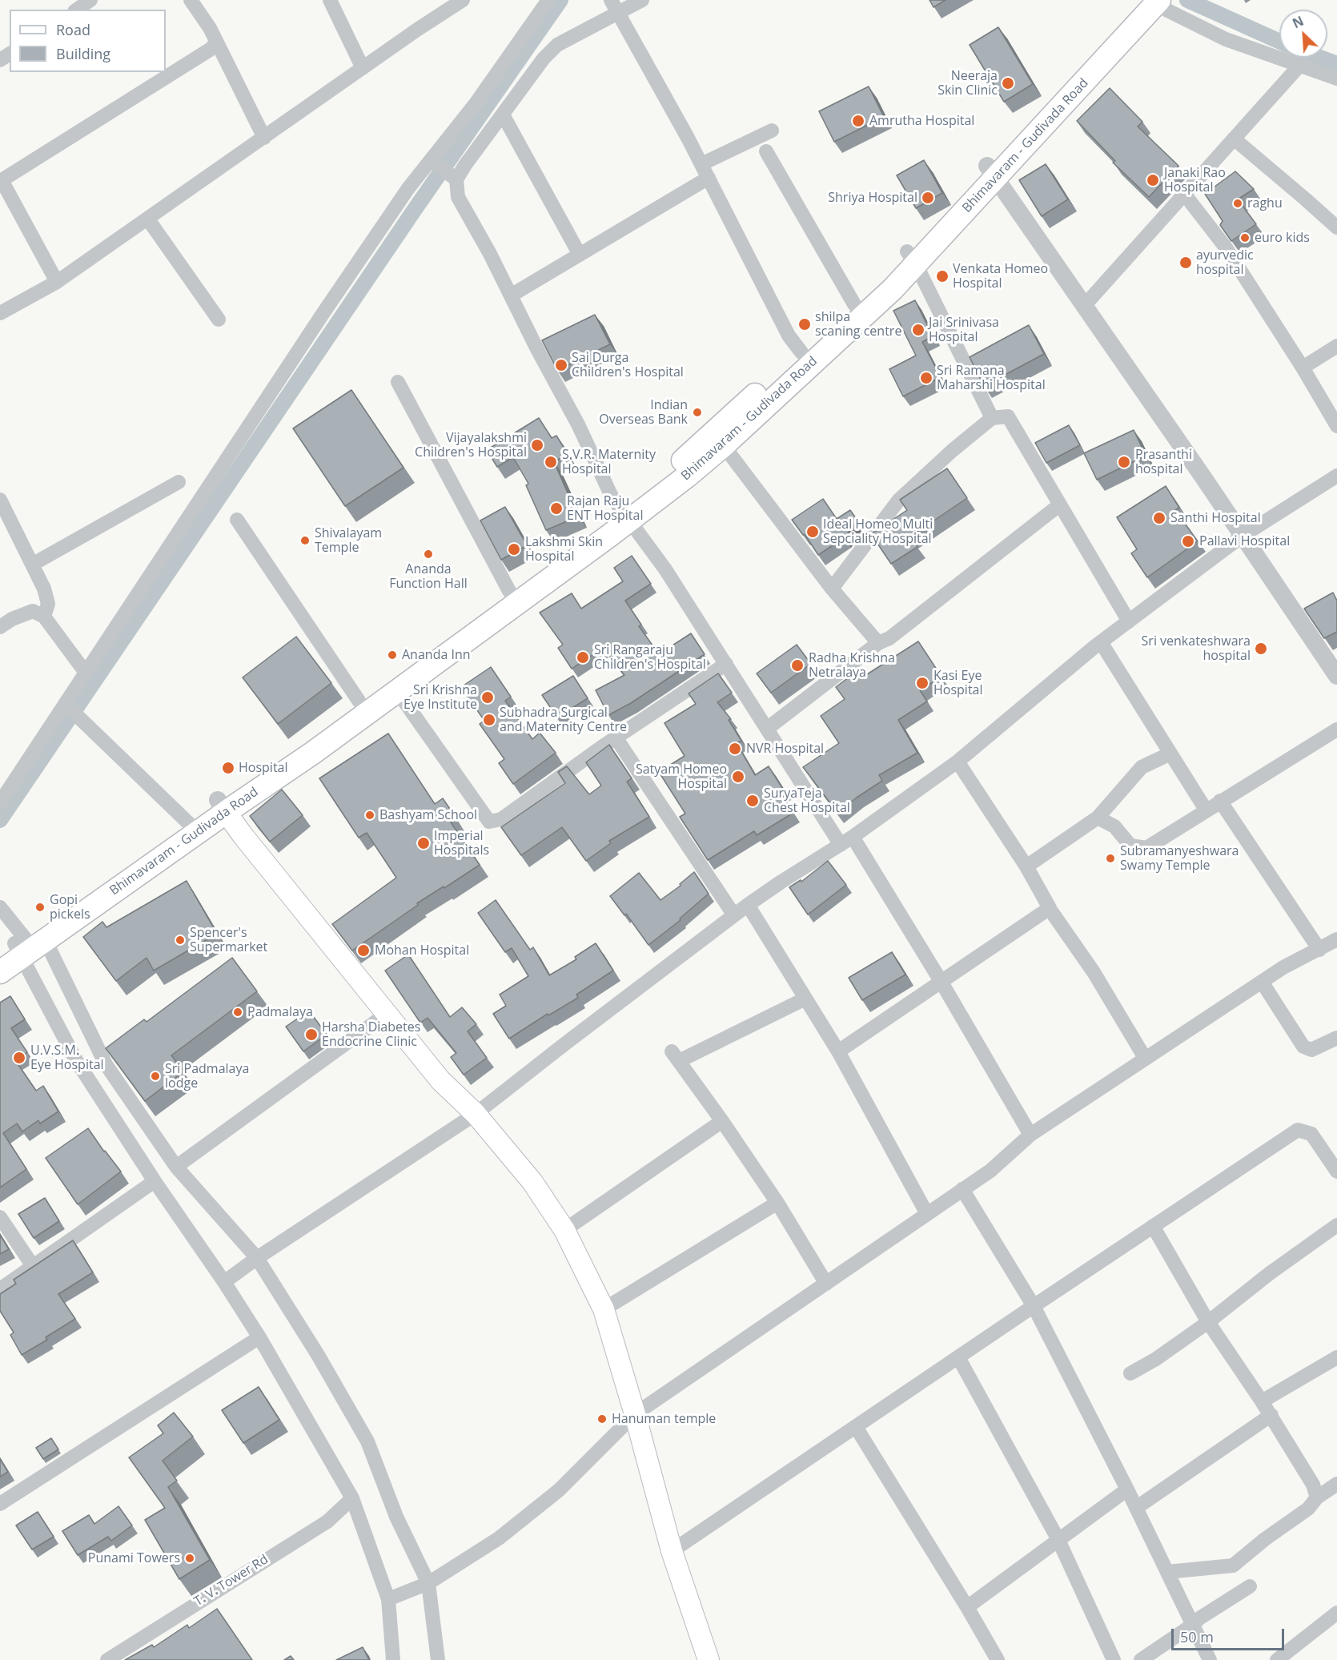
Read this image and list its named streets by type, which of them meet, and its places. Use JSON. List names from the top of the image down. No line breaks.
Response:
{"streets":{"main road":["Bhimavaram - Gudivada Road"],"street":["T. V. Tower Rd"]},"places":["Neeraja Skin Clinic","Amrutha Hospital","Janaki Rao Hospital","Shriya Hospital","raghu","euro kids","ayurvedic hospital","Venkata Homeo Hospital","shilpa scaning centre","Jai Srinivasa Hospital","Sai Durga Children's Hospital","Sri Ramana Maharshi Hospital","Indian Overseas Bank","Vijayalakshmi Children's Hospital","S.V.R. Maternity Hospital","Prasanthi hospital","Rajan Raju ENT Hospital","Santhi Hospital","Ideal Homeo Multi Sepciality Hospital","Shivalayam Temple","Pallavi Hospital","Lakshmi Skin Hospital","Ananda Function Hall","Sri venkateshwara hospital","Ananda Inn","Sri Rangaraju Children's Hospital","Radha Krishna Netralaya","Kasi Eye Hospital","Sri Krishna Eye Institute","Subhadra Surgical and Maternity Centre","NVR Hospital","Hospital","Satyam Homeo Hospital","SuryaTeja Chest Hospital","Bashyam School","Imperial Hospitals","Subramanyeshwara Swamy Temple","Gopi pickels","Spencer's Supermarket","Mohan Hospital","Padmalaya","Harsha Diabetes Endocrine Clinic","U.V.S.M. Eye Hospital","Sri Padmalaya lodge","Hanuman temple","Punami Towers"],"legend":["Road","Building"],"scale_bar":"50 m","north":"top left"}
